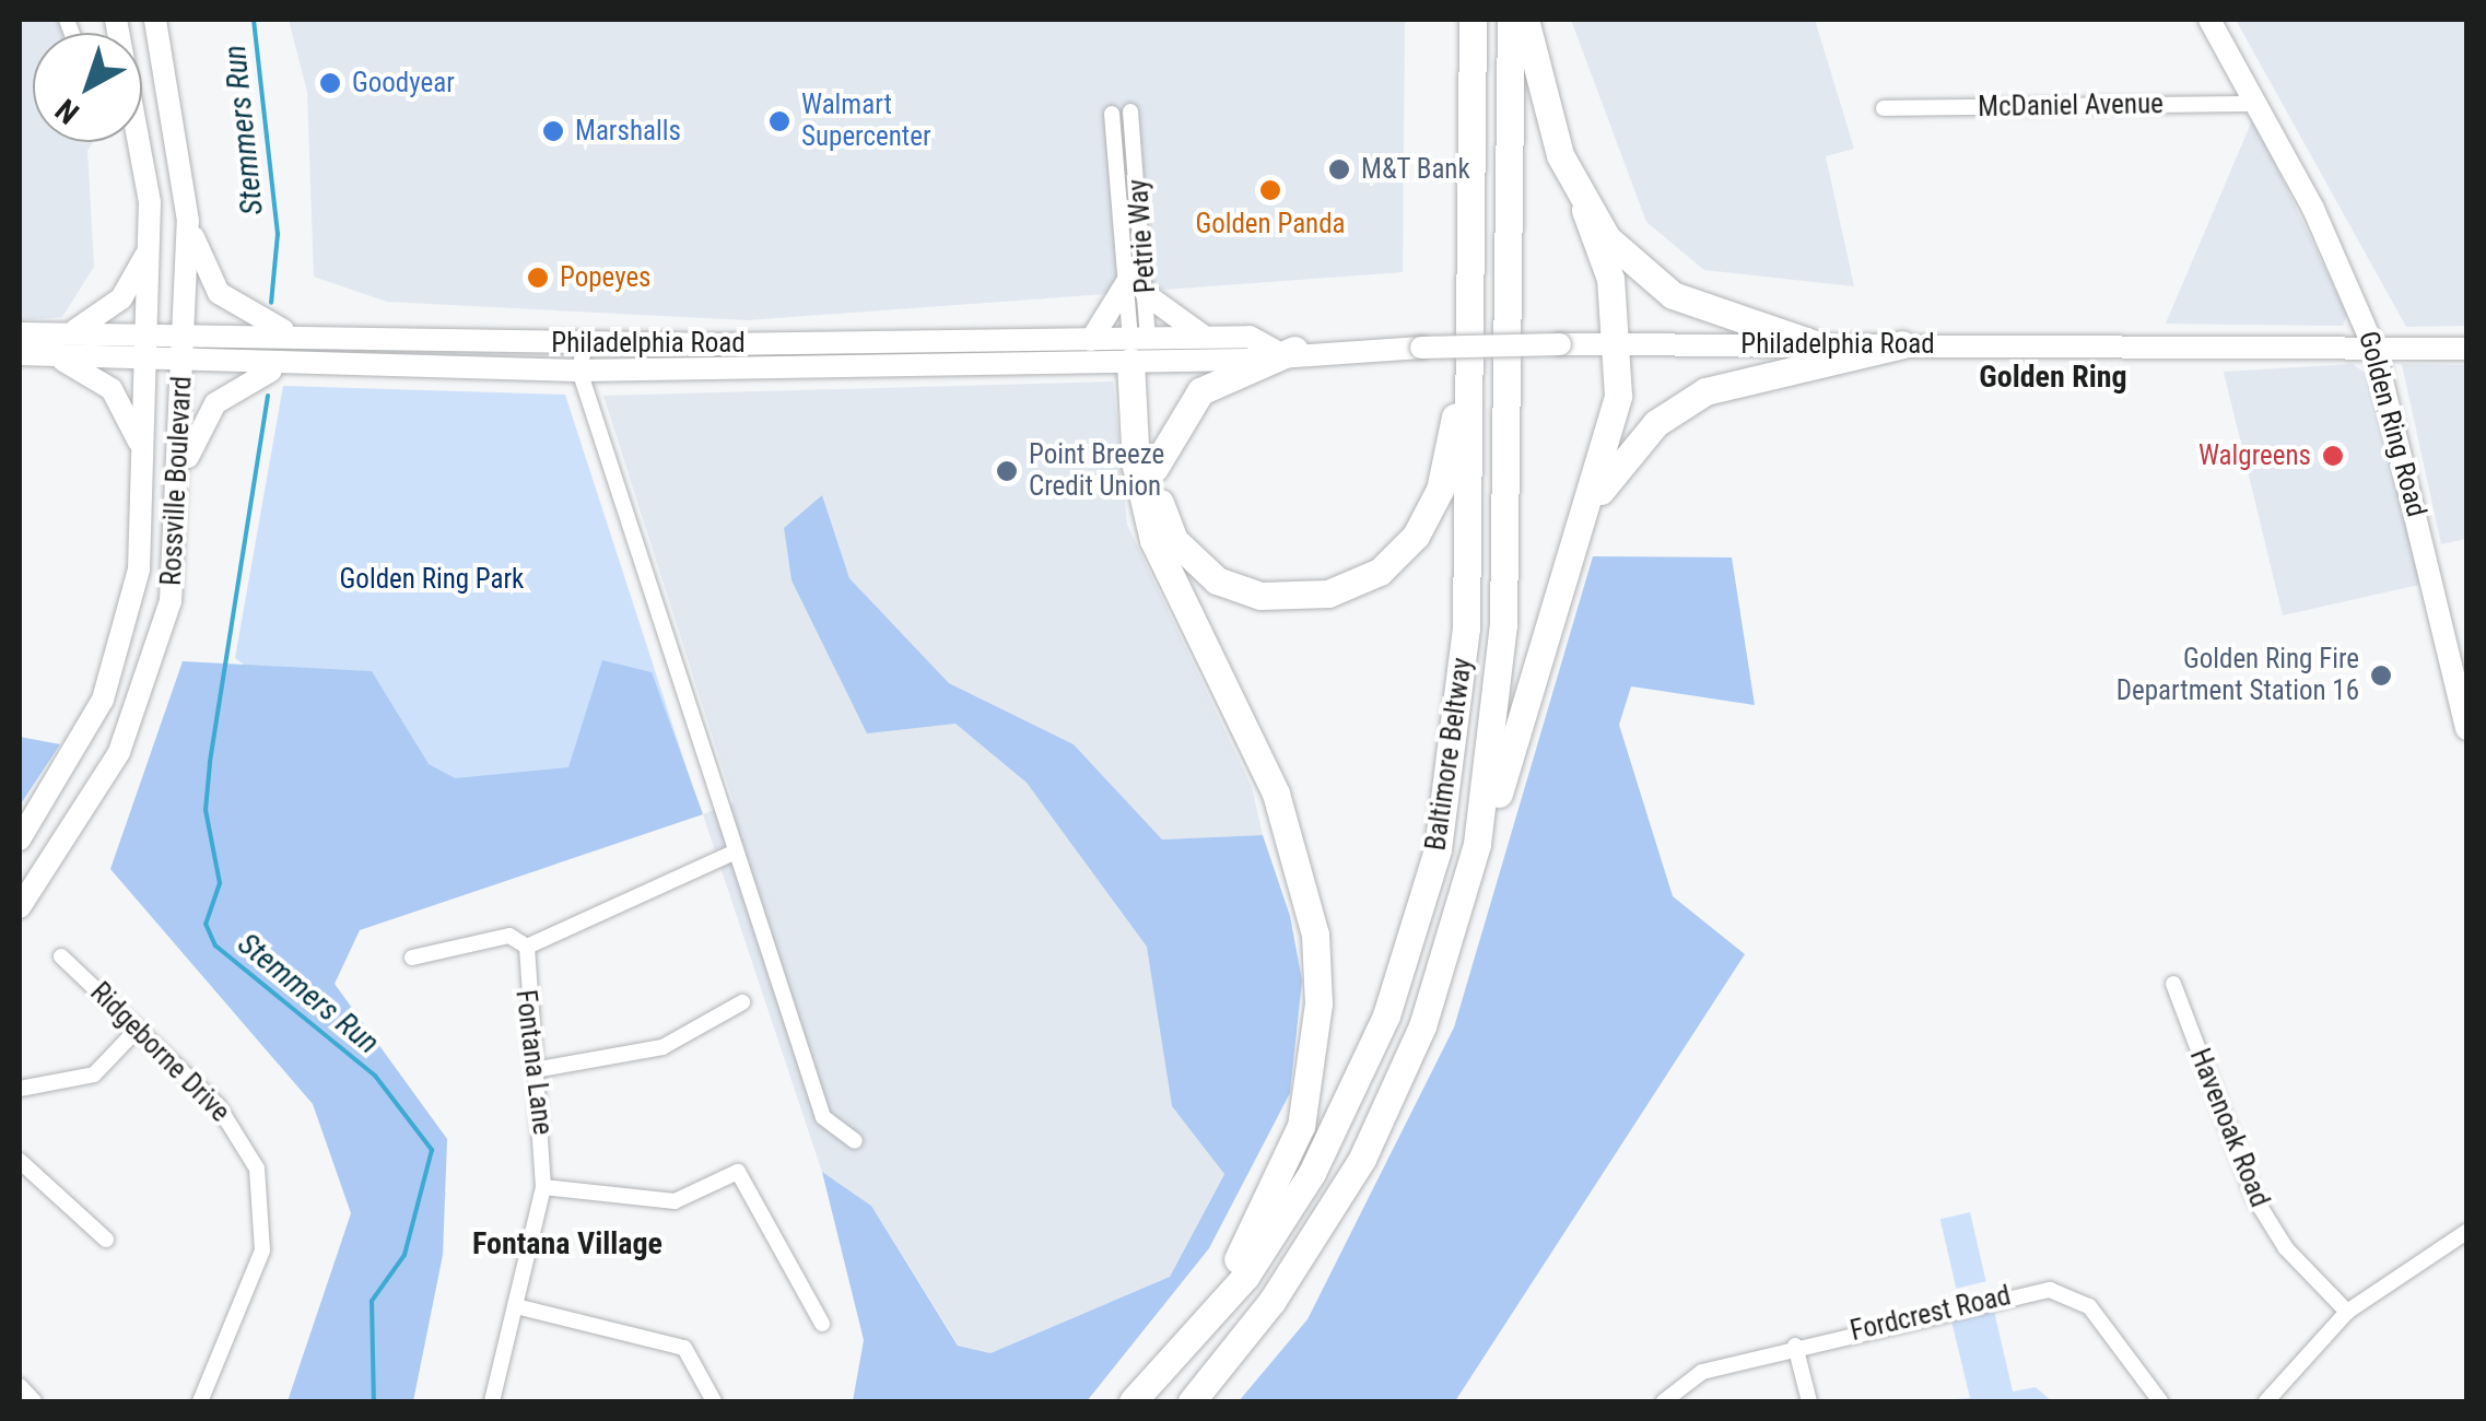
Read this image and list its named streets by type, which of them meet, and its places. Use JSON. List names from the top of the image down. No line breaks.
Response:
{"streets":{"highway":["Baltimore Beltway"],"main road":["Philadelphia Road","Golden Ring Road","Rossville Boulevard"],"street":["McDaniel Avenue","Petrie Way","Ridgeborne Drive","Fontana Lane","Havenoak Road","Fordcrest Road"]},"crossings":[["McDaniel Avenue","Golden Ring Road"],["Petrie Way","Philadelphia Road"],["Philadelphia Road","Golden Ring Road"],["Philadelphia Road","Rossville Boulevard"]],"districts":["Golden Ring","Fontana Village"],"water":["Stemmers Run"],"parks":["Golden Ring Park"],"places":["Goodyear","Walmart Supercenter","Marshalls","M&T Bank","Golden Panda","Popeyes","Walgreens","Point Breeze Credit Union","Golden Ring Fire Department Station 16"],"north":"bottom left"}
